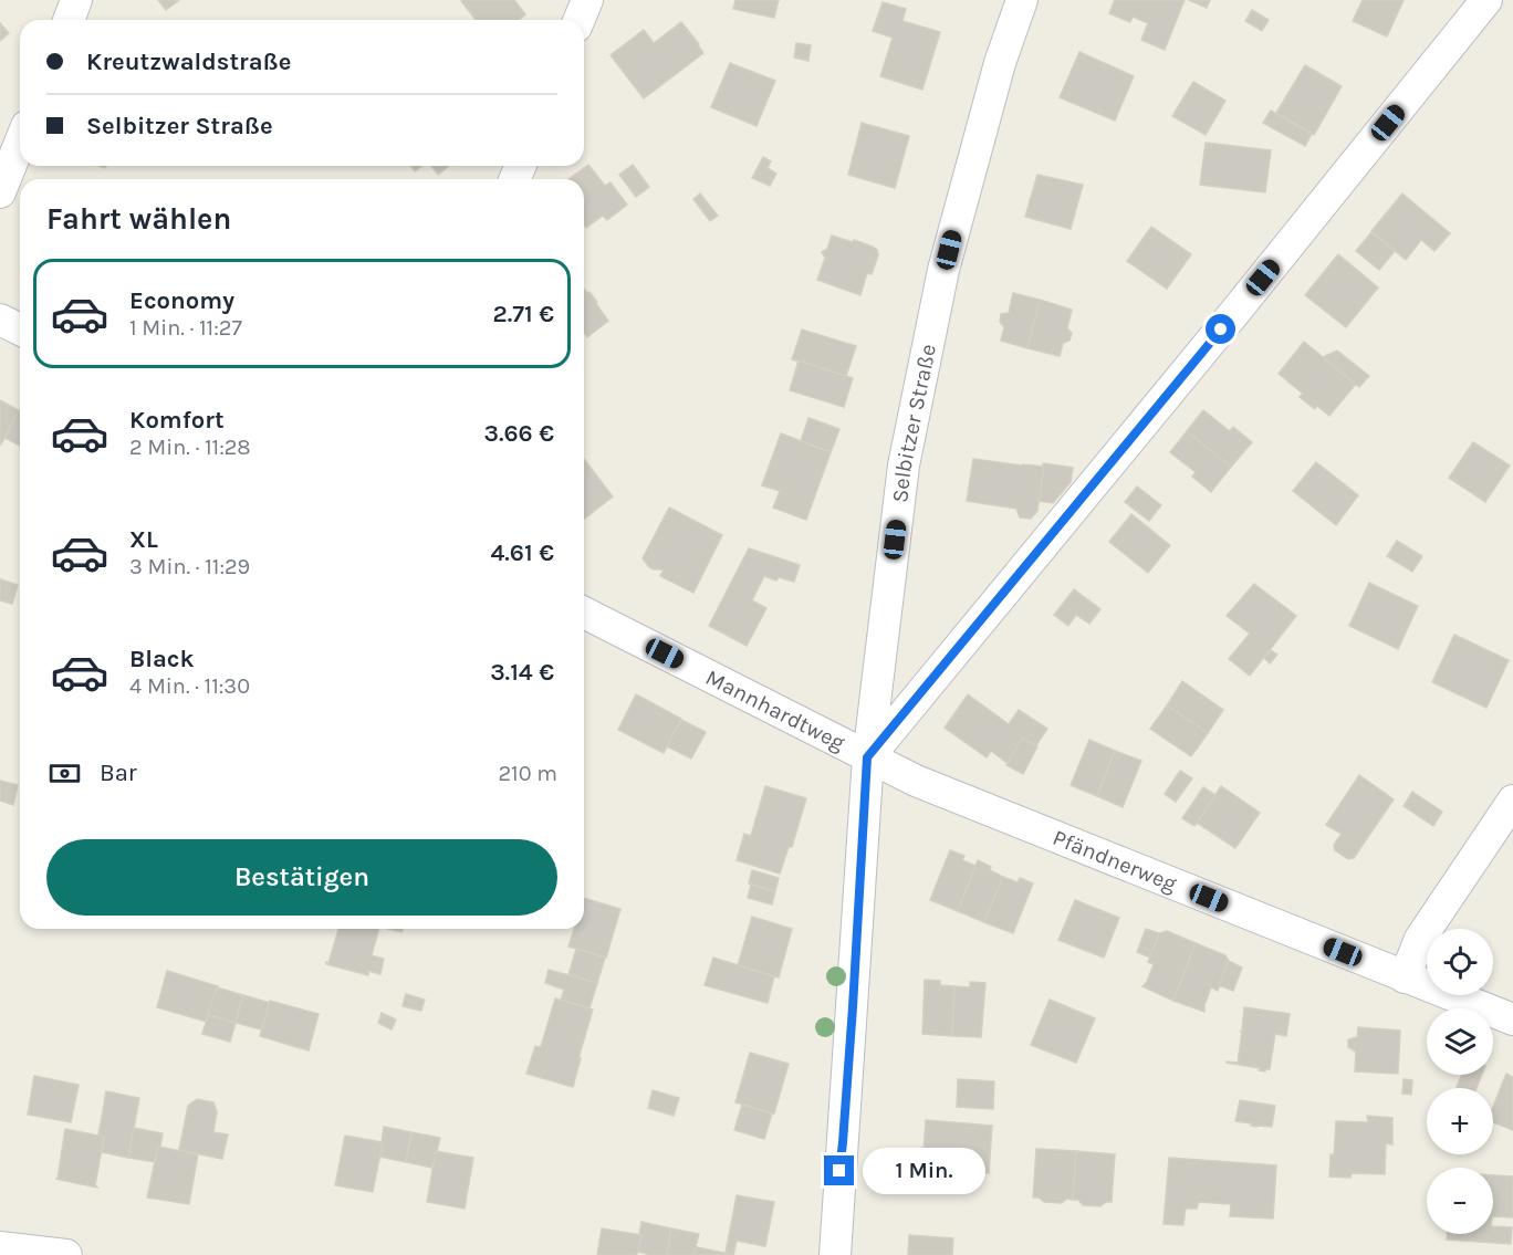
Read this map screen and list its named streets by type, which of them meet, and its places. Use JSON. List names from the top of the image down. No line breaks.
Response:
{"streets":{"street":["Selbitzer Straße","Mannhardtweg","Pfändnerweg"]},"crossings":[["Selbitzer Straße","Mannhardtweg"],["Selbitzer Straße","Pfändnerweg"],["Mannhardtweg","Pfändnerweg"]],"page":{"banner":["Kreutzwaldstraße","Selbitzer Straße"],"heading":"Fahrt wählen","list":[{"name":"Economy","note":"1 Min. · 11:27","value":"2.71 €"},{"name":"Komfort","note":"2 Min. · 11:28","value":"3.66 €"},{"name":"XL","note":"3 Min. · 11:29","value":"4.61 €"},{"name":"Black","note":"4 Min. · 11:30","value":"3.14 €"}],"pay":["Bar","210 m"],"buttons":"Bestätigen","map_buttons":["+","−"],"bubble":"1 Min."}}
